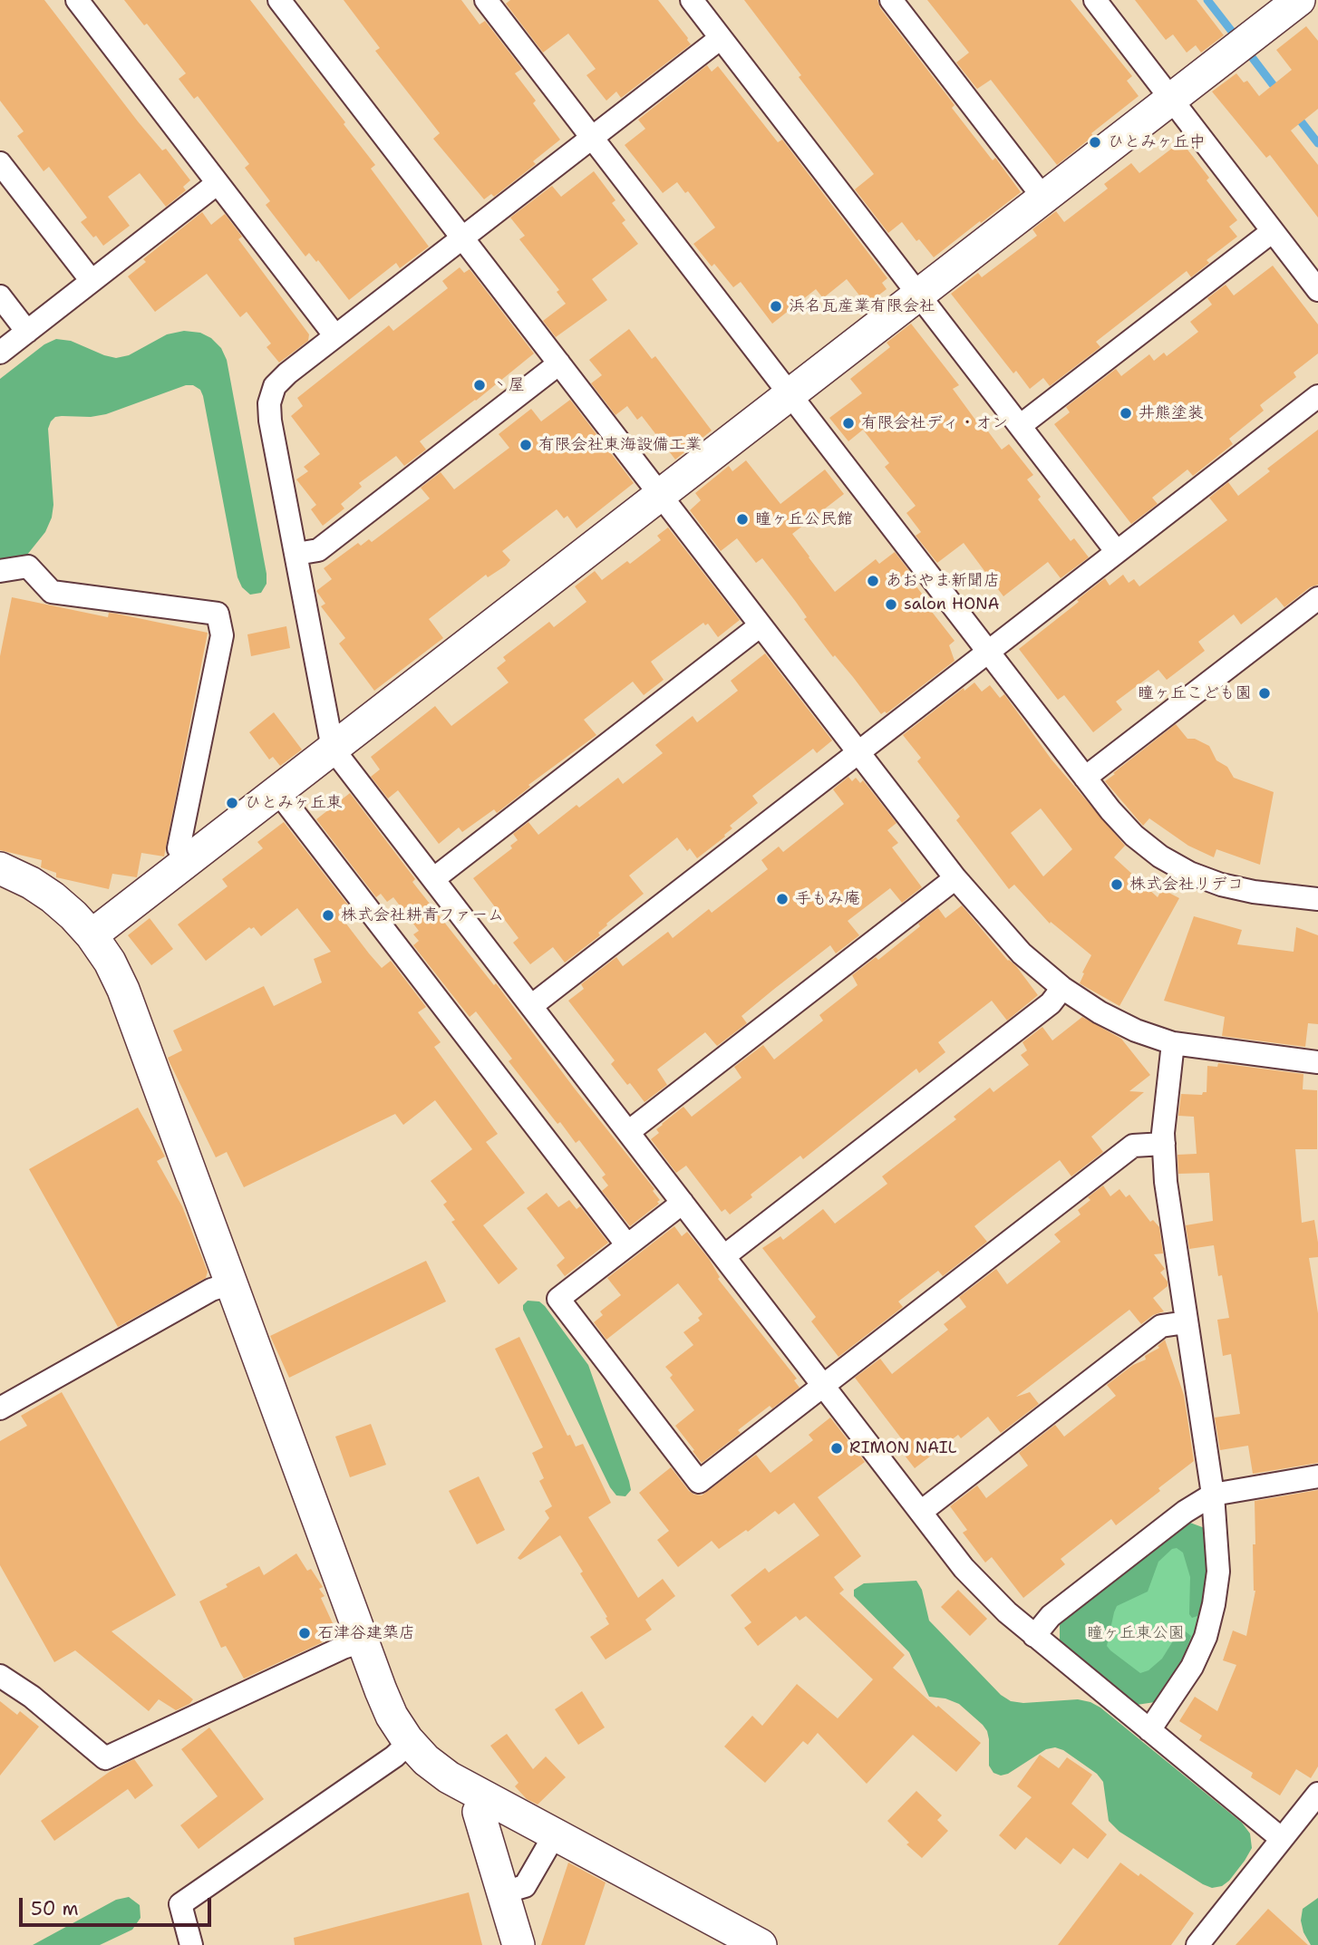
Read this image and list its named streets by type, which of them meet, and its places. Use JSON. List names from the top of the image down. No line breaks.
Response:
{"parks":["瞳ヶ丘東公園"],"places":["ひとみヶ丘中","浜名瓦産業有限会社","丶屋","井熊塗装","有限会社ディ・オン","有限会社東海設備工業","瞳ヶ丘公民館","あおやま新聞店","salon HONA","瞳ヶ丘こども園","ひとみヶ丘東","株式会社リデコ","手もみ庵","株式会社耕青ファーム","RIMON NAIL","石津谷建築店"],"scale_bar":"50 m"}
